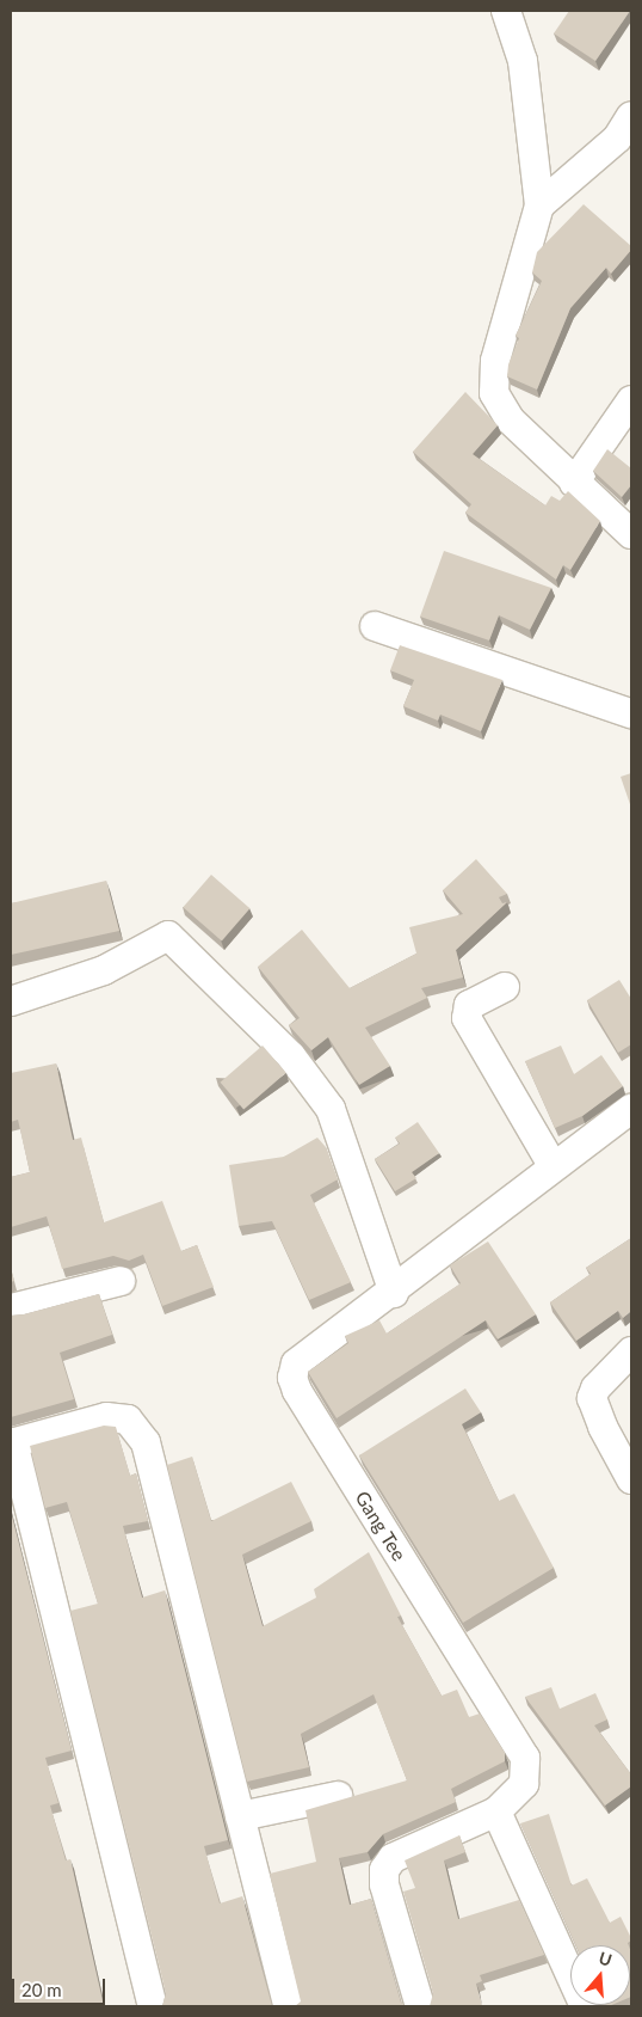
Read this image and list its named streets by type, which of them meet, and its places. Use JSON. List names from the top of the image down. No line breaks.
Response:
{"streets":{"street":["Gang Tee"]},"scale_bar":"20 m","north":"top"}
